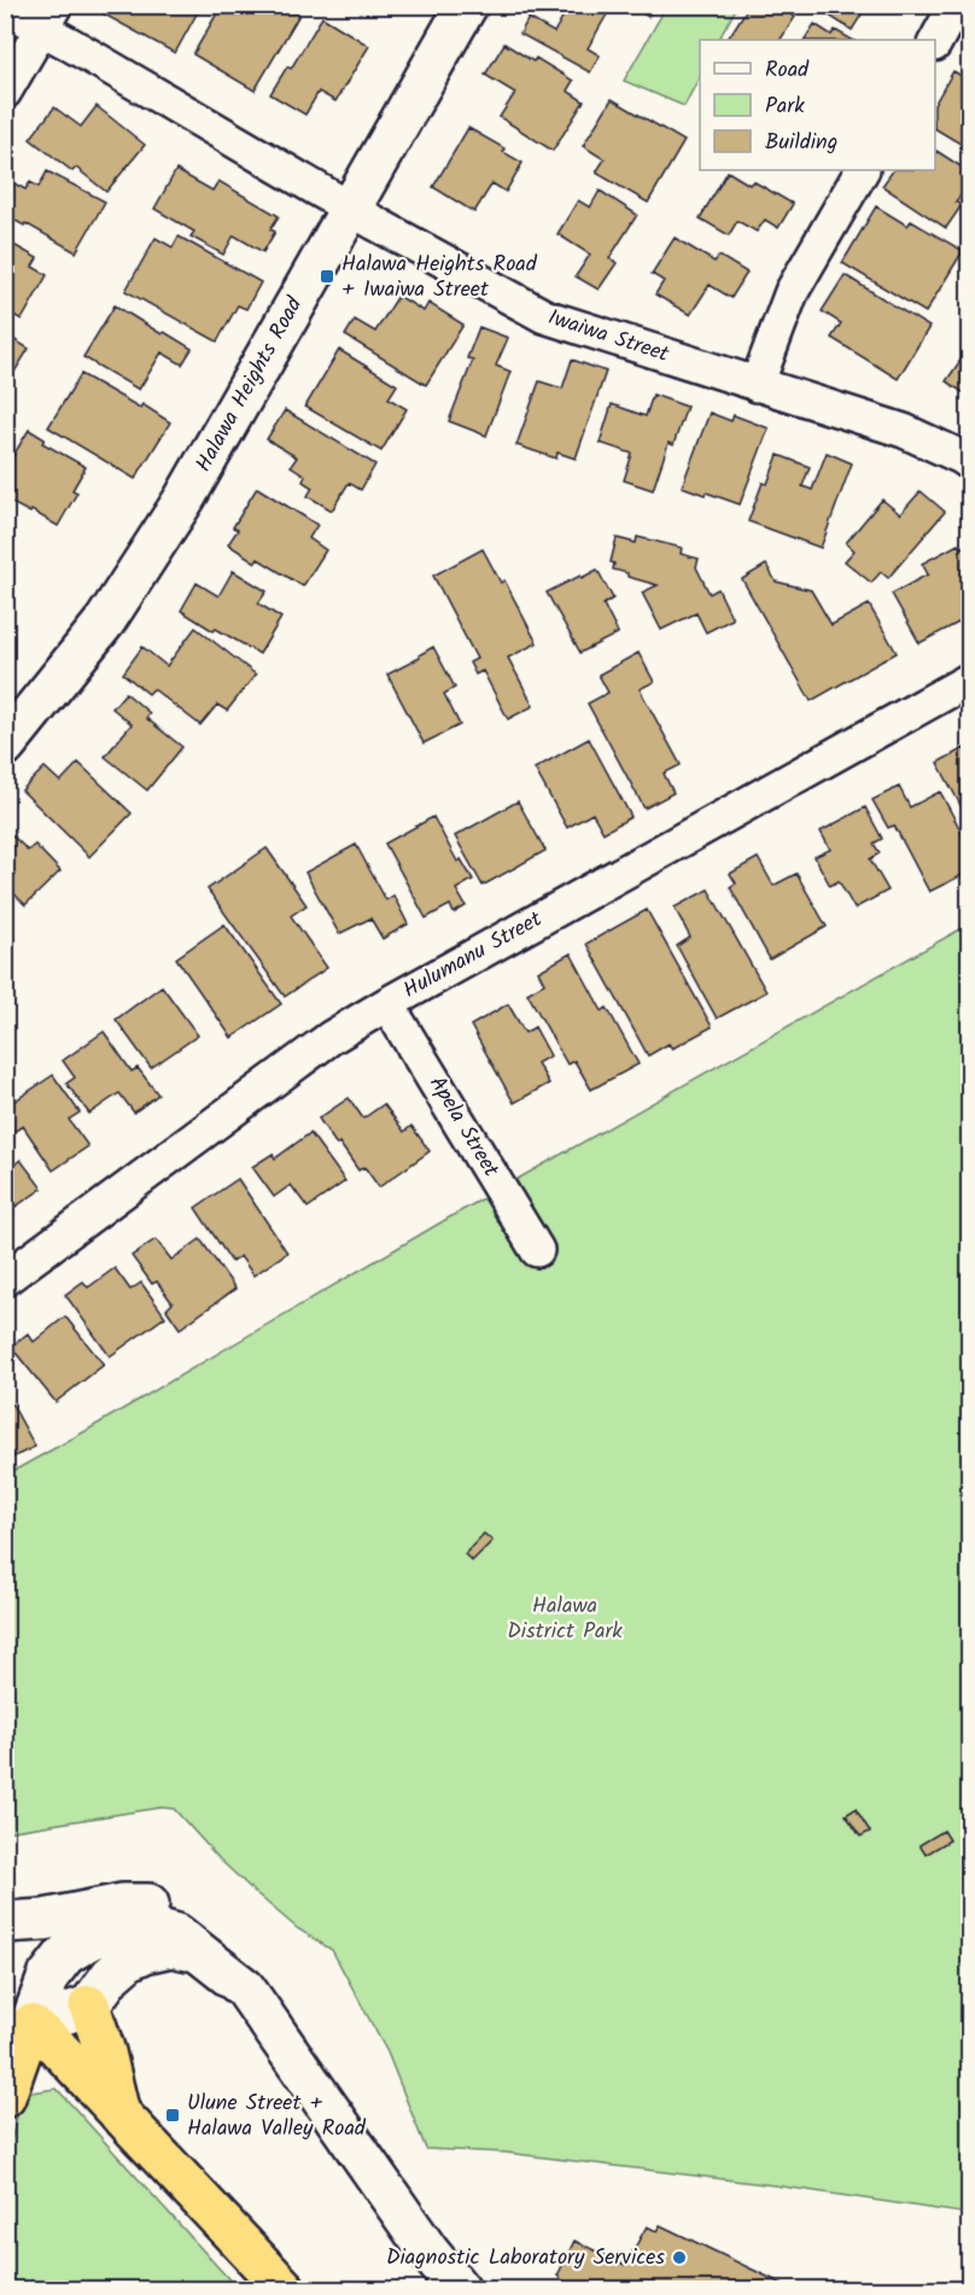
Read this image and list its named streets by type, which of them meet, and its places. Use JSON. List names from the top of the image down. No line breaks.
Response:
{"streets":{"street":["Iwaiwa Street","Halawa Heights Road","Hulumanu Street","Apela Street"]},"crossings":[["Iwaiwa Street","Halawa Heights Road"],["Hulumanu Street","Apela Street"]],"parks":["Halawa District Park"],"places":{"transit":["Halawa Heights Road + Iwaiwa Street","Ulune Street + Halawa Valley Road"],"other":["Diagnostic Laboratory Services"]},"legend":["Road","Park","Building"]}
